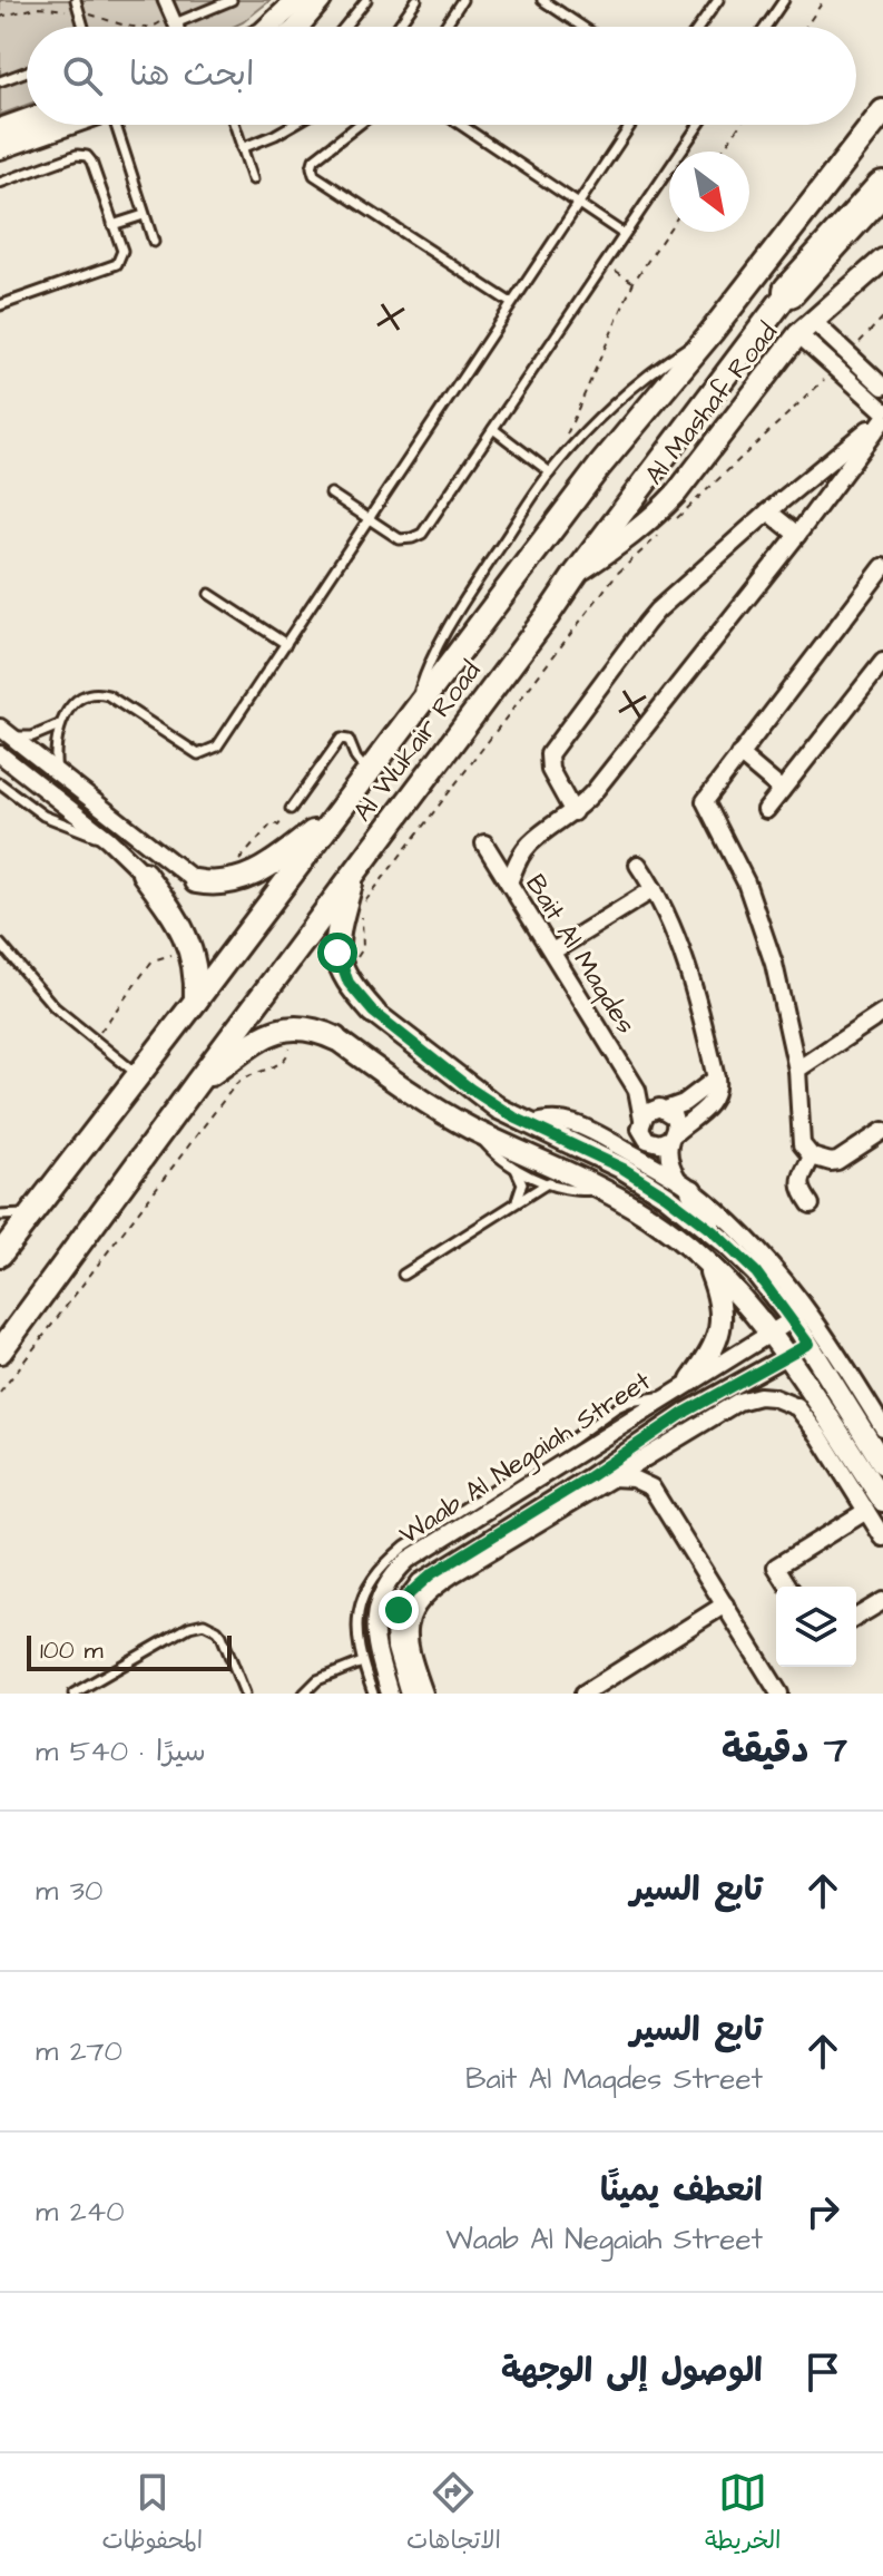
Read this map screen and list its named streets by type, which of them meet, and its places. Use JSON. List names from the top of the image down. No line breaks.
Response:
{"streets":{"main road":["Al Wukair Road"],"street":["Al Mashaf Road","Bait Al Maqdes","Waab Al Negaiah Street"]},"crossings":[["Al Mashaf Road","Al Wukair Road"]],"scale_bar":"100 m","north":"bottom right","page":{"search":"ابحث هنا","scale":"100 m","heading":["7 دقيقة","سيرًا · 540 m"],"list":[["تابع السير","30 m"],["تابع السير","Bait Al Maqdes Street","270 m"],["انعطف يمينًا","Waab Al Negaiah Street","240 m"],"الوصول إلى الوجهة"],"nav":["الخريطة","الاتجاهات","المحفوظات"]}}
